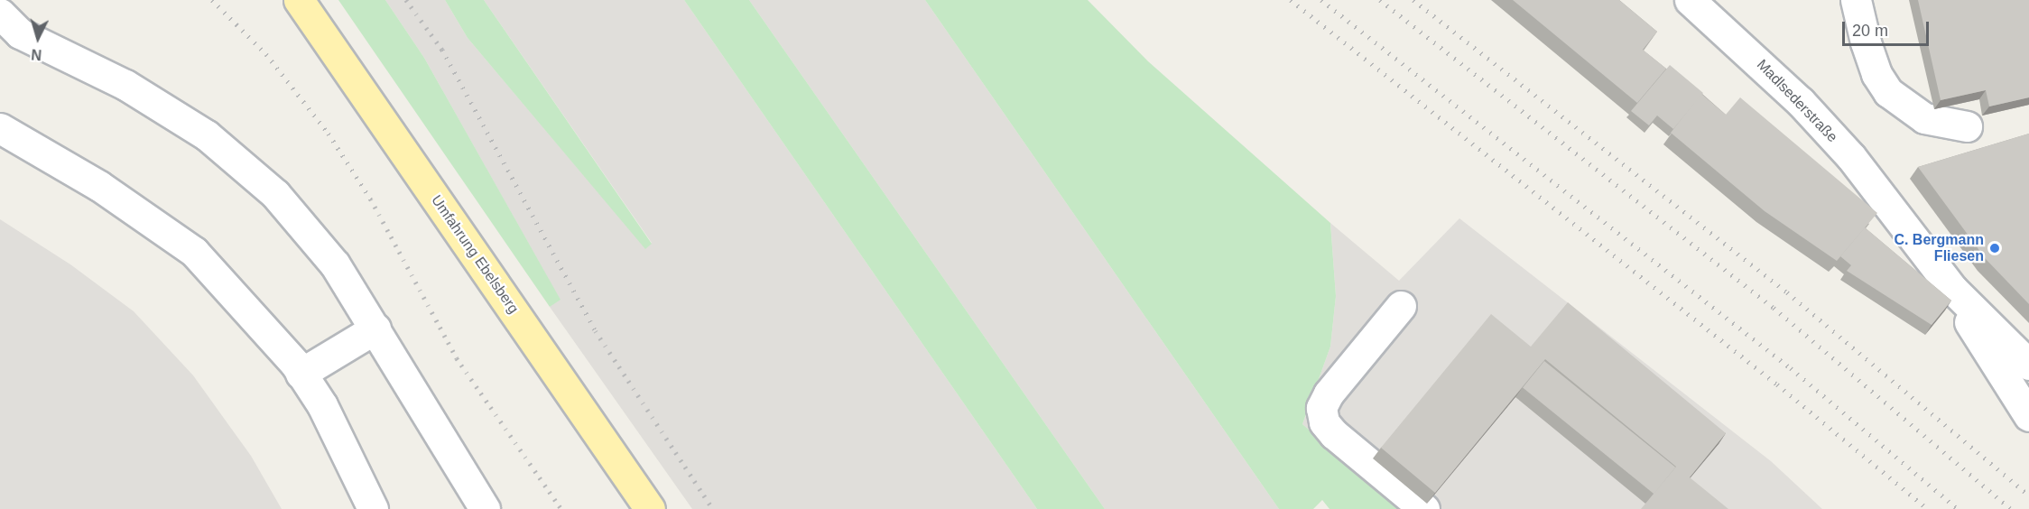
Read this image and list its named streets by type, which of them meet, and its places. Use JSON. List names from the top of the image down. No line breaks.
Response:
{"streets":{"main road":["Umfahrung Ebelsberg"],"street":["Madlsederstraße"]},"places":["C. Bergmann Fliesen"],"scale_bar":"20 m","north":"bottom"}
